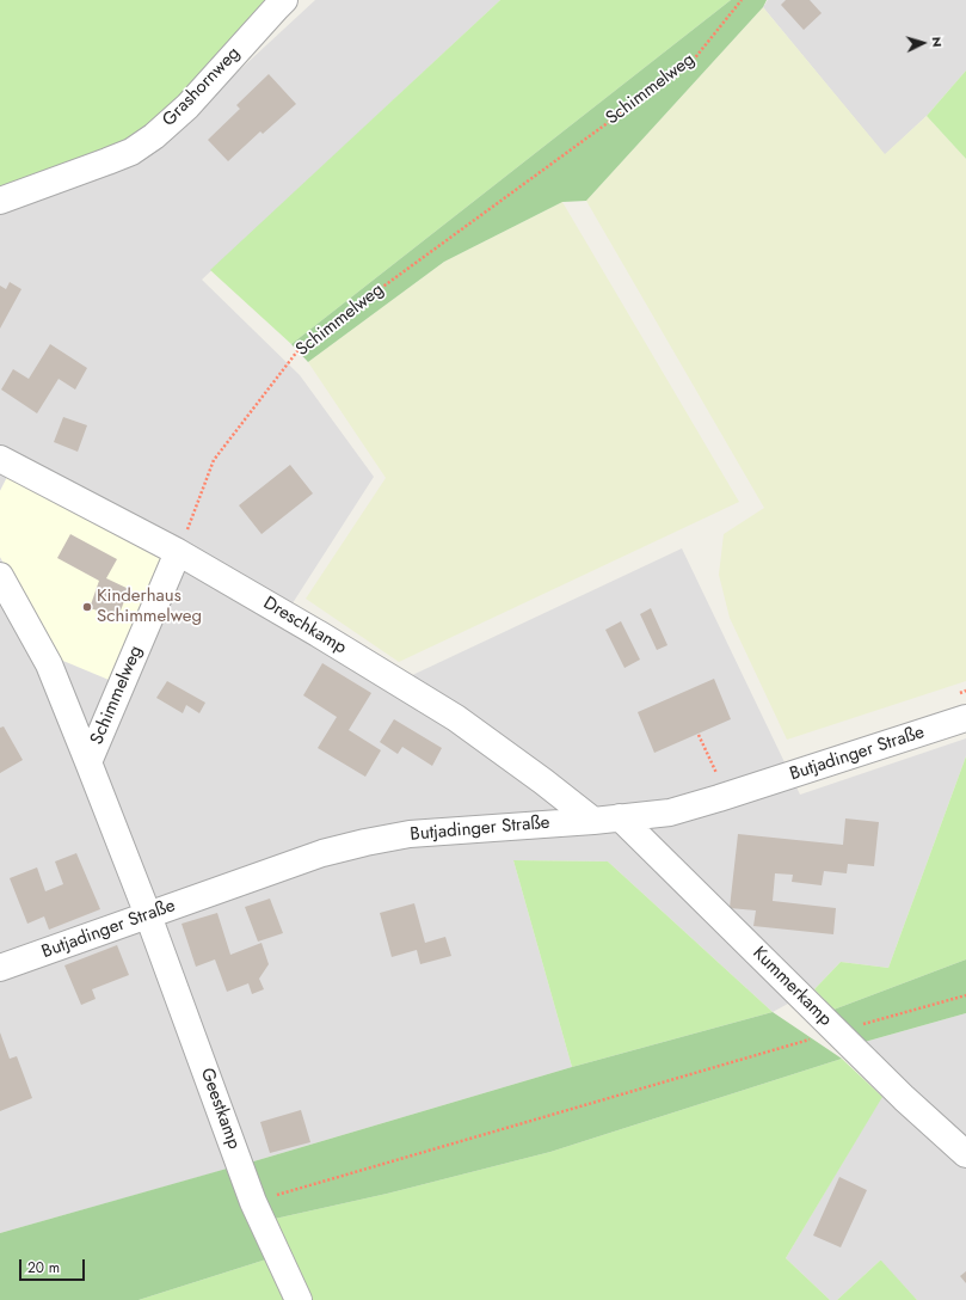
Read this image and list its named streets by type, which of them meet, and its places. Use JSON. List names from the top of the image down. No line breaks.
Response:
{"streets":{"street":["Grashornweg","Schimmelweg","Dreschkamp","Butjadinger Straße","Kummerkamp","Geestkamp"]},"crossings":[["Schimmelweg","Dreschkamp"],["Schimmelweg","Geestkamp"],["Dreschkamp","Butjadinger Straße"],["Butjadinger Straße","Kummerkamp"],["Butjadinger Straße","Geestkamp"]],"places":["Kinderhaus Schimmelweg"],"scale_bar":"20 m","north":"right"}
